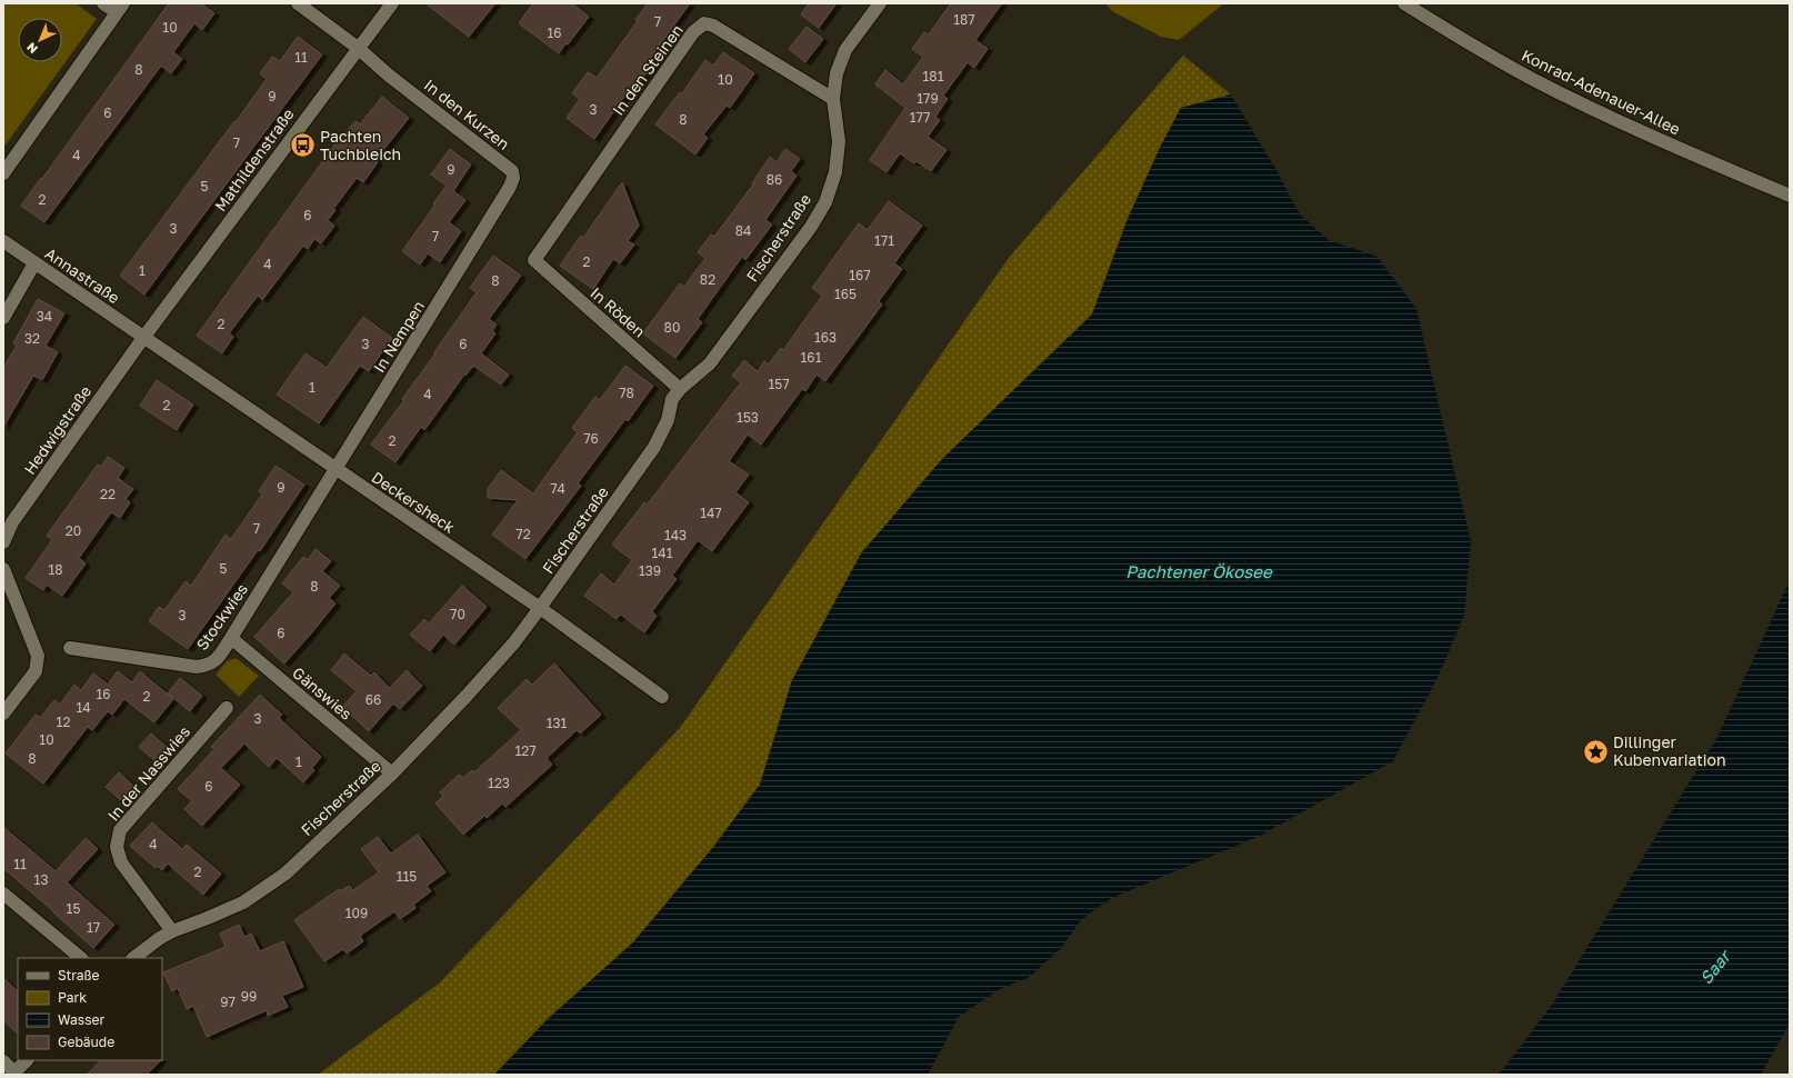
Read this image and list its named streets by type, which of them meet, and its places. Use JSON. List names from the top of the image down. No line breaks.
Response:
{"streets":{"street":["In den Steinen","Konrad-Adenauer-Allee","In den Kurzen","Mathildenstraße","Fischerstraße","Annastraße","In Röden","In Nempen","Hedwigstraße","Deckersheck","Stockwies","Gänswies","In der Nasswies"]},"crossings":[["In den Steinen","Fischerstraße"],["In den Steinen","In Röden"],["In den Kurzen","Mathildenstraße"],["In den Kurzen","In Nempen"],["Mathildenstraße","Annastraße"],["Mathildenstraße","Hedwigstraße"],["Mathildenstraße","Deckersheck"],["Fischerstraße","In Röden"],["Fischerstraße","Deckersheck"],["Fischerstraße","Gänswies"],["Fischerstraße","In der Nasswies"],["Annastraße","Hedwigstraße"],["Annastraße","Deckersheck"],["In Nempen","Deckersheck"],["In Nempen","Stockwies"],["Hedwigstraße","Deckersheck"],["Deckersheck","Stockwies"],["Stockwies","Gänswies"]],"water":["Pachtener Ökosee","Saar"],"places":{"bus stop":["Pachten Tuchbleich"],"place":["Dillinger Kubenvariation"]},"house_numbers":["187","7","10","16","11","8","181","10","9","179","3","6","177","8","7","4","9","86","5","2","6","3","84","7","171","2","4","1","167","82","8","165","34","2","80","163","32","3","6","161","157","1","78","4","2","153","76","2","9","74","22","147","7","20","72","143","141","5","18","139","8","70","3","6","16","2","66","14","3","12","131","10","127","8","1","123","6","4","11","2","115","13","15","109","17","99","97"],"legend":["Straße","Park","Wasser","Gebäude"],"north":"bottom left"}
